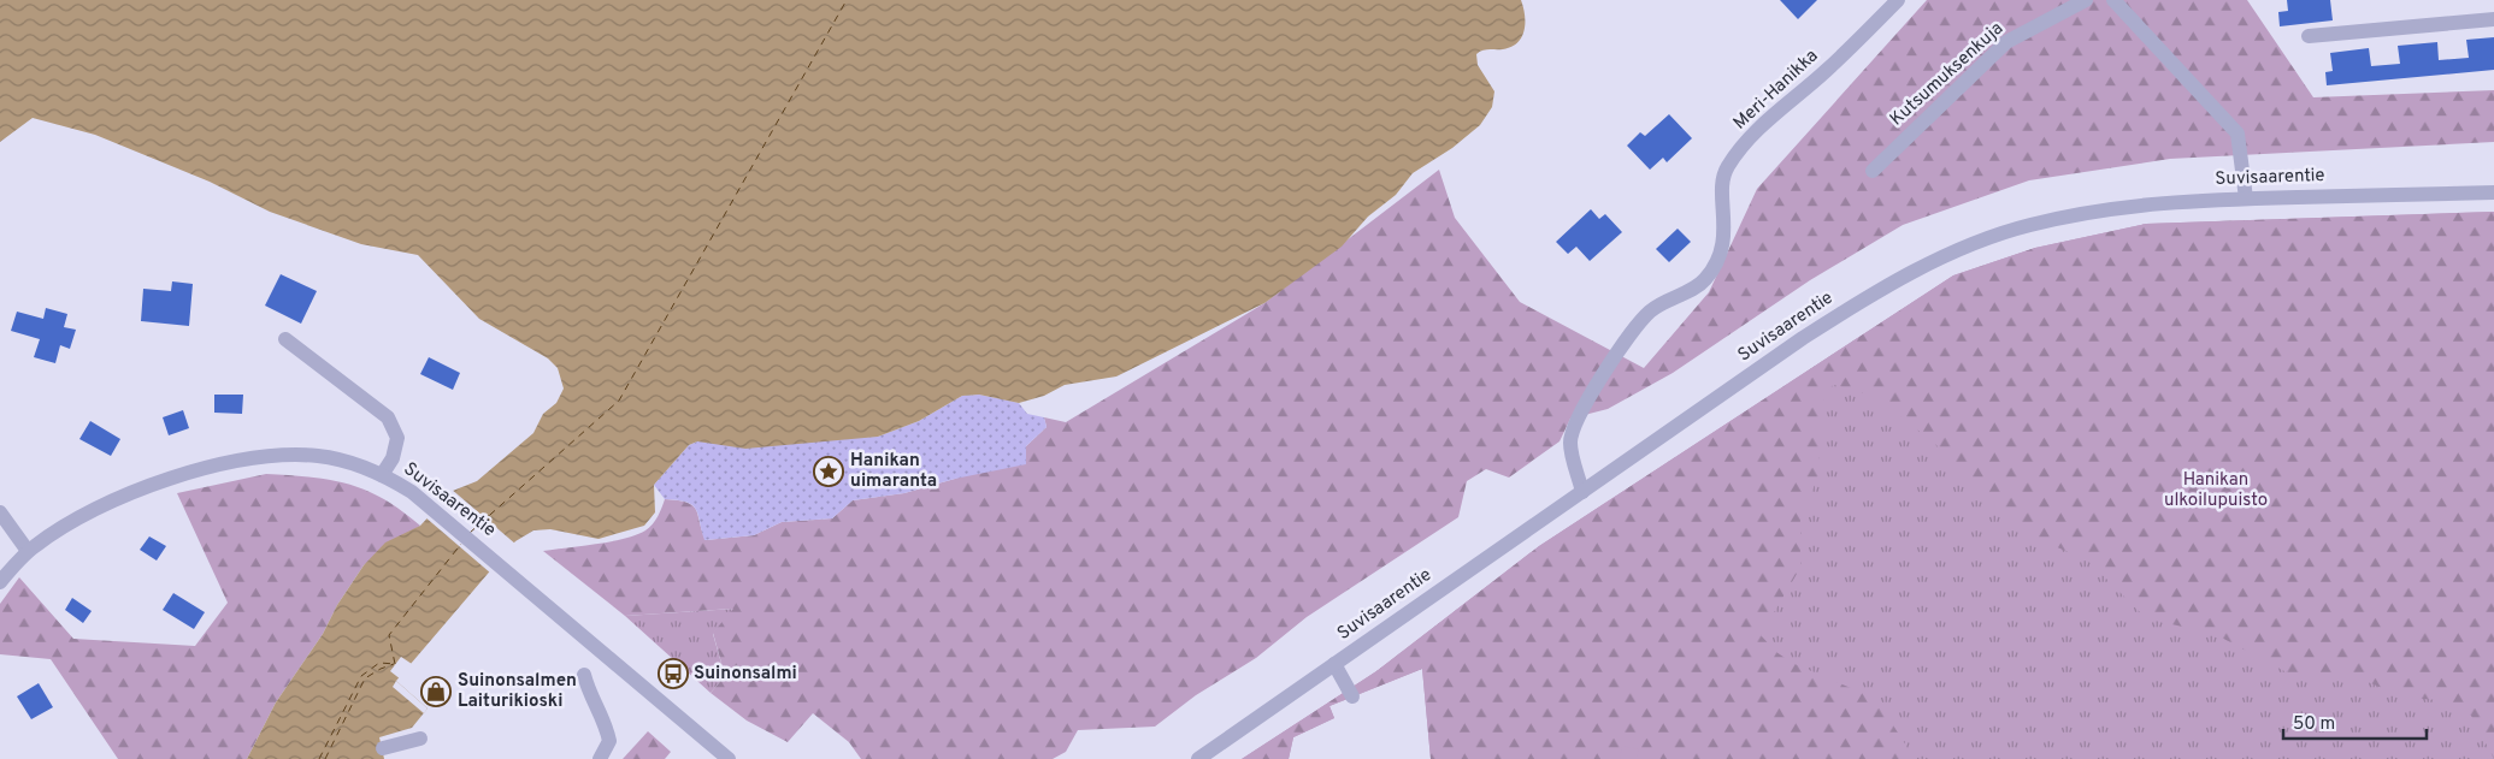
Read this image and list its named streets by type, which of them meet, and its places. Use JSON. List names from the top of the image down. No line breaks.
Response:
{"streets":{"street":["Kutsumuksenkuja","Meri-Hanikka","Suvisaarentie"]},"crossings":[["Meri-Hanikka","Suvisaarentie"]],"parks":["Hanikan ulkoilupuisto"],"places":{"place":["Hanikan uimaranta"],"bus stop":["Suinonsalmi"],"shop":["Suinonsalmen Laiturikioski"]},"scale_bar":"50 m"}
